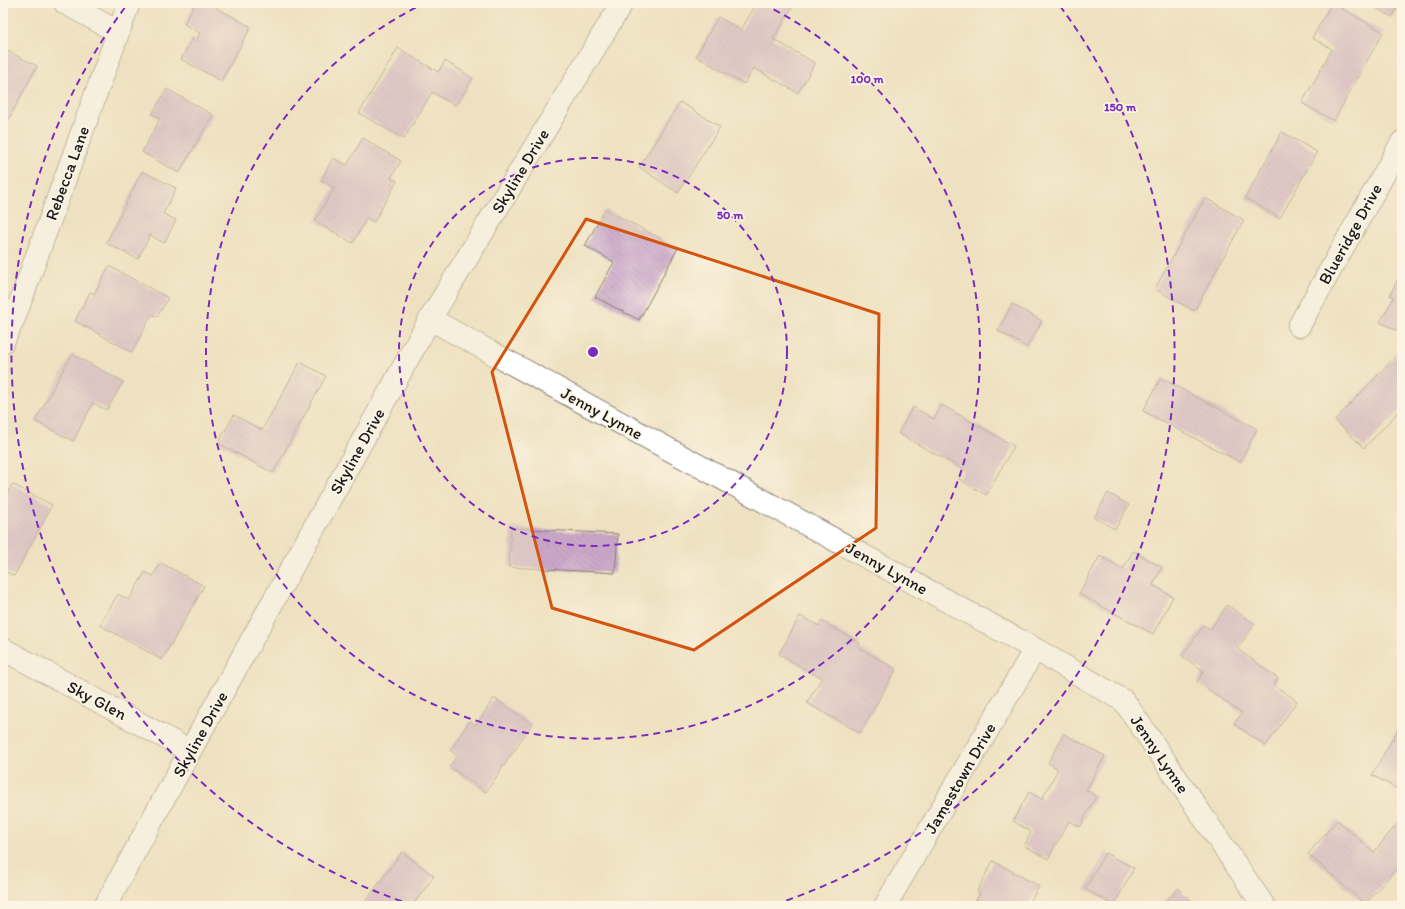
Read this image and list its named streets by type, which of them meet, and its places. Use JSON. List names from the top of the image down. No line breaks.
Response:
{"streets":{"street":["Skyline Drive","Rebecca Lane","Blueridge Drive","Jenny Lynne","Sky Glen","Jamestown Drive"]},"crossings":[["Skyline Drive","Jenny Lynne"],["Skyline Drive","Sky Glen"],["Jenny Lynne","Jamestown Drive"]],"rings":["100 m","150 m","50 m"]}
